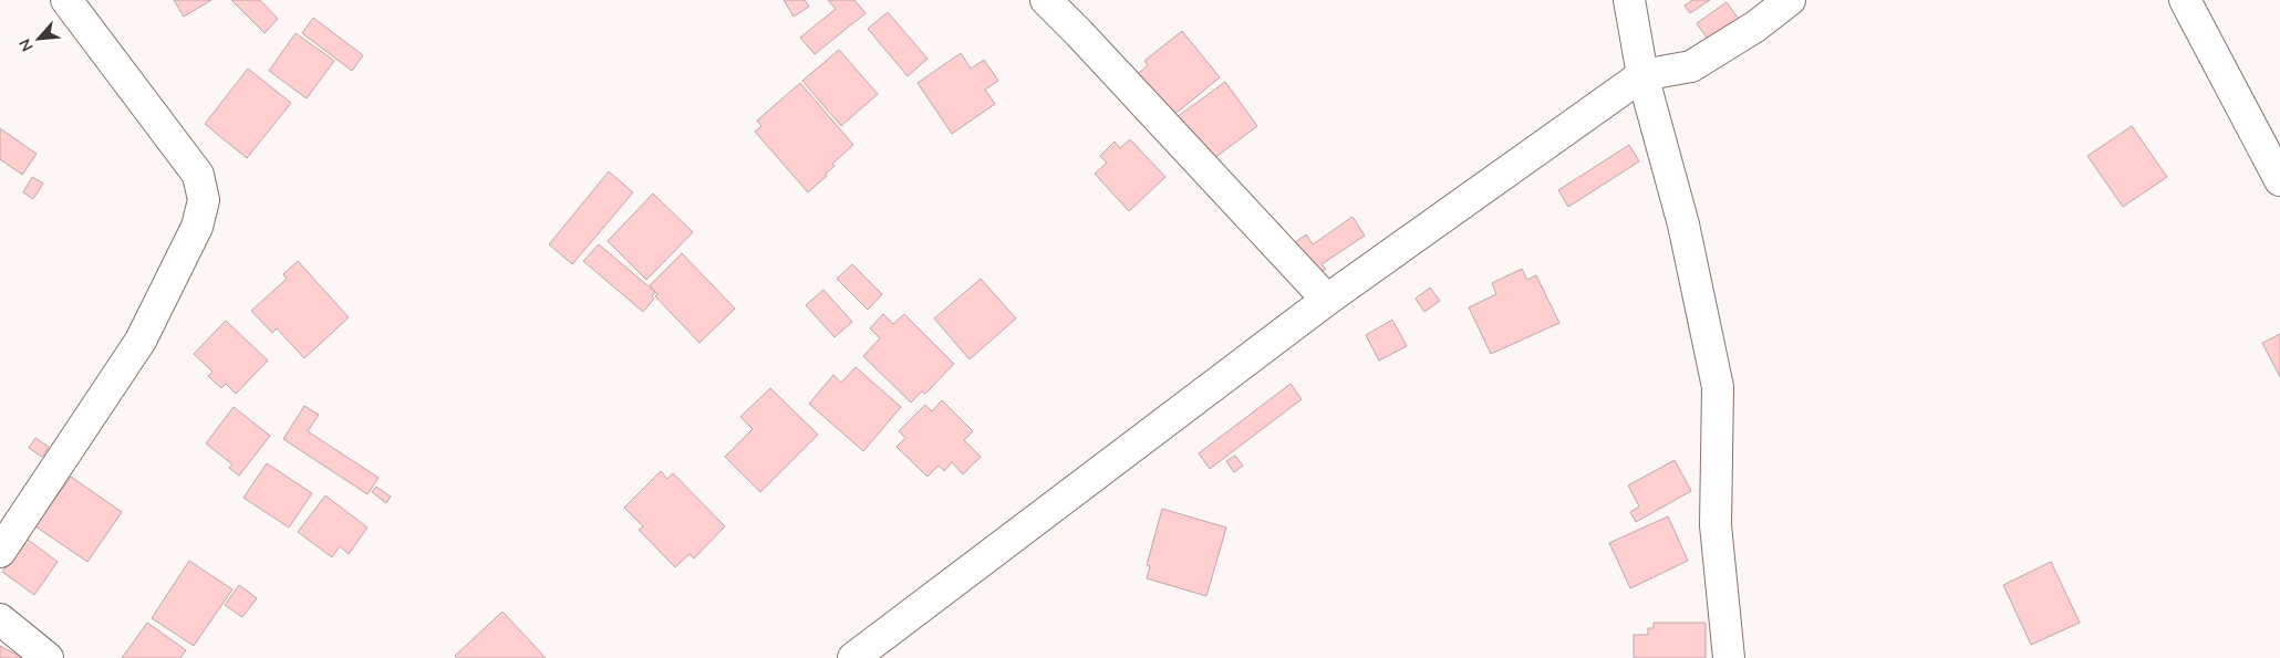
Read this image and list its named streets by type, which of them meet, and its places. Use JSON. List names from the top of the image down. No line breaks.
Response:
{"north":"bottom left"}
